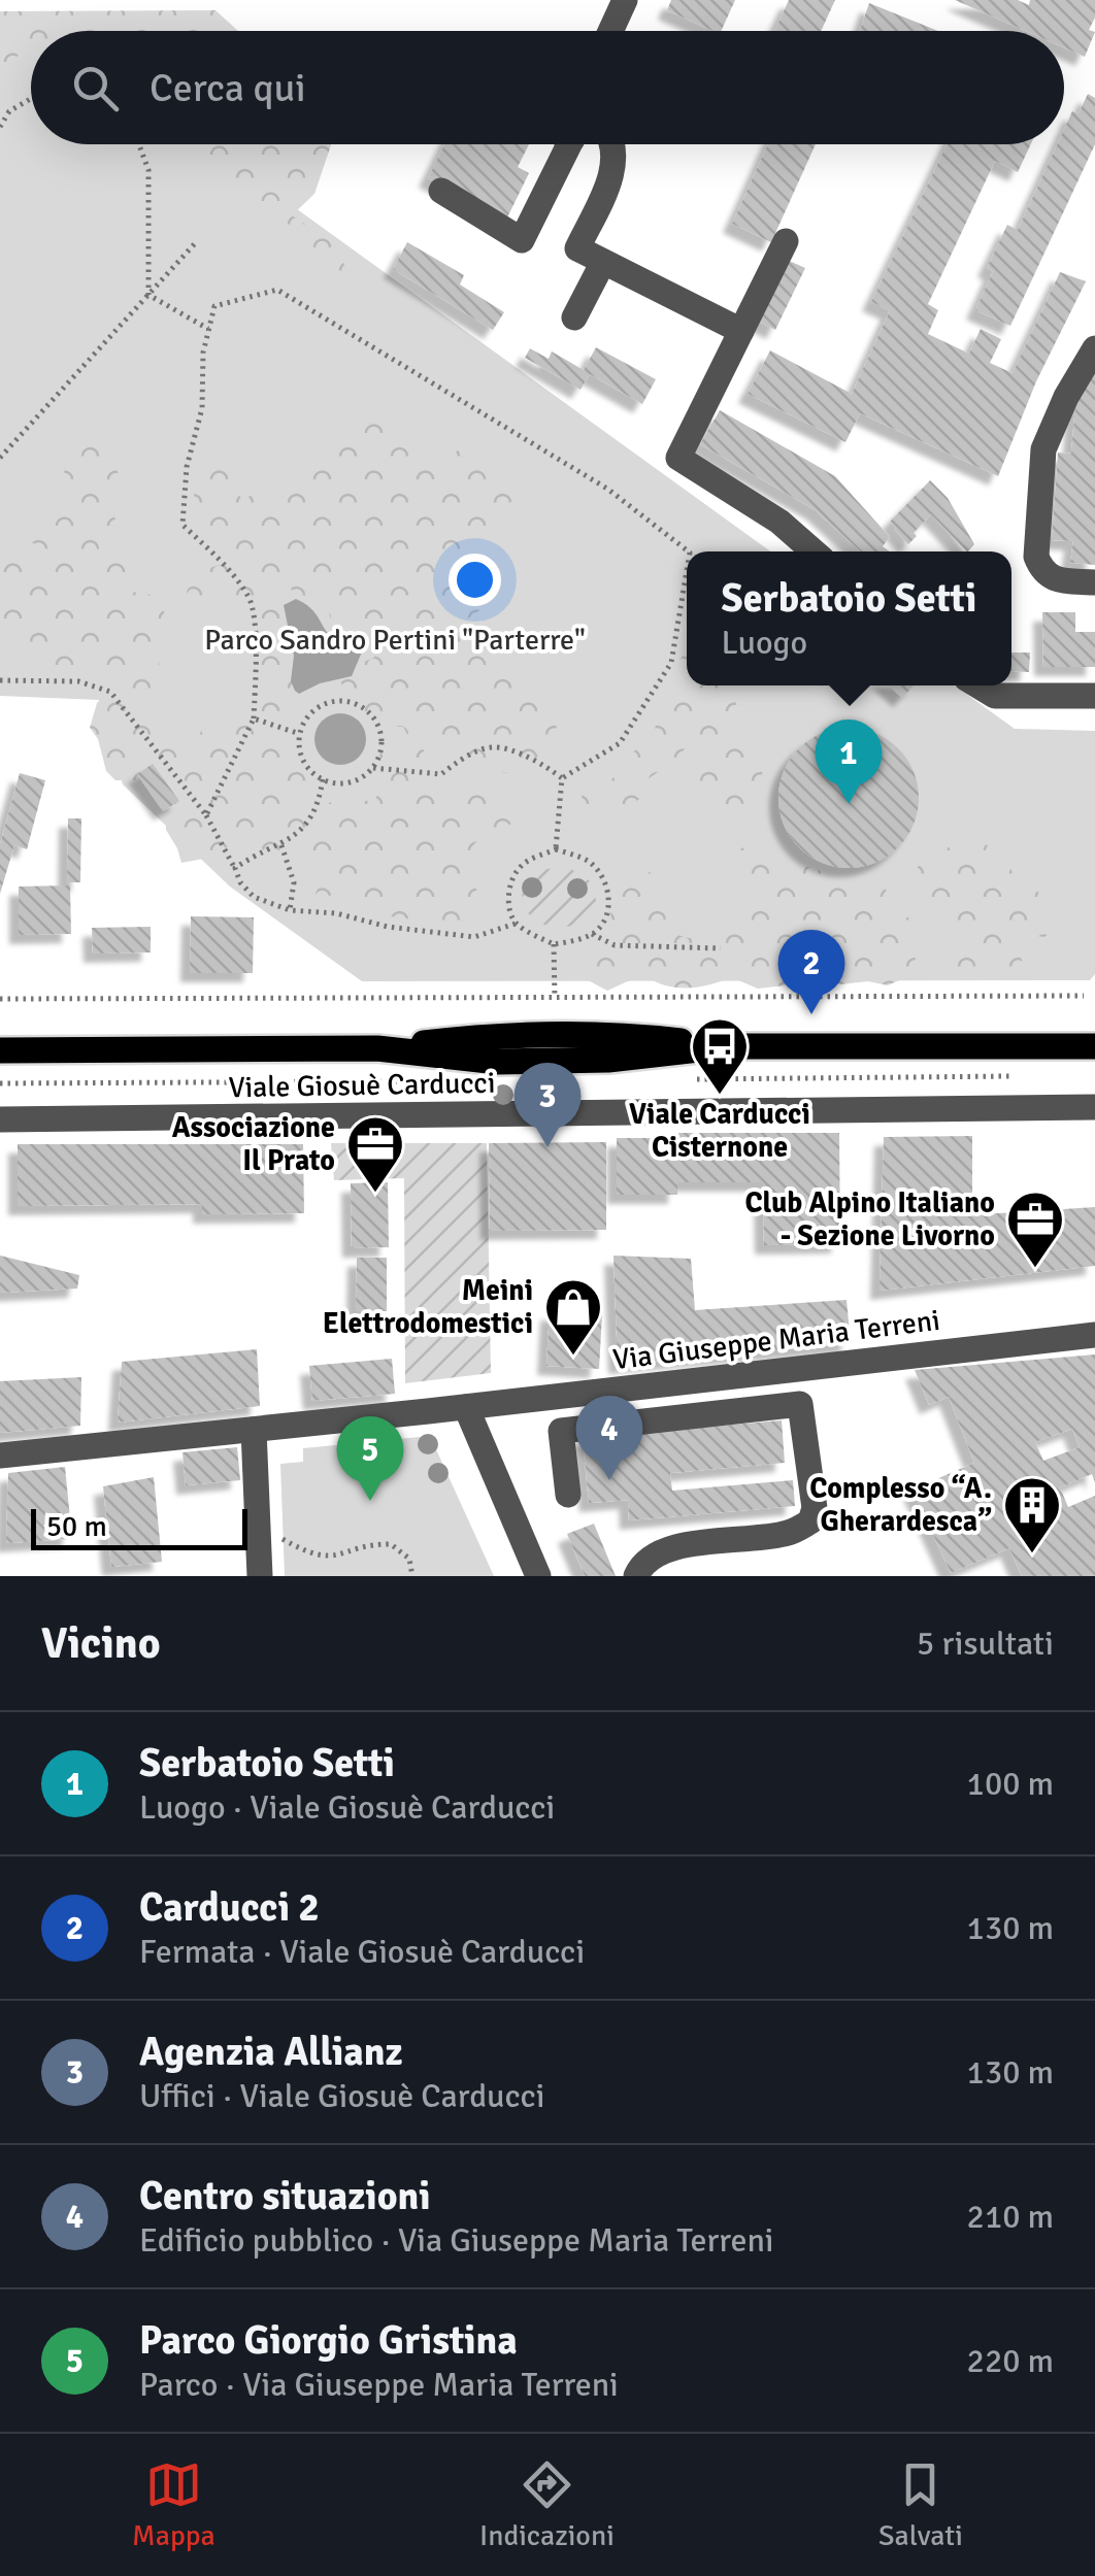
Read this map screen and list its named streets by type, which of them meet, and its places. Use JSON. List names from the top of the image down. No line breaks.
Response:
{"streets":{"main road":["Viale Giosuè Carducci"],"street":["Via Giuseppe Maria Terreni"]},"parks":["Parco Sandro Pertini \"Parterre\""],"places":{"bus stop":["Viale Carducci Cisternone"],"office":["Associazione Il Prato","Club Alpino Italiano - Sezione Livorno"],"shop":["Meini Elettrodomestici"],"building":["Complesso “A. Gherardesca”"]},"scale_bar":"50 m","page":{"search":"Cerca qui","popup":["Serbatoio Setti","Luogo"],"pins":["1","2","3","4","5"],"scale":"50 m","heading":["Vicino","5 risultati"],"list":[{"mark":"1","name":"Serbatoio Setti","note":"Luogo · Viale Giosuè Carducci","value":"100 m"},{"mark":"2","name":"Carducci 2","note":"Fermata · Viale Giosuè Carducci","value":"130 m"},{"mark":"3","name":"Agenzia Allianz","note":"Uffici · Viale Giosuè Carducci","value":"130 m"},{"mark":"4","name":"Centro situazioni","note":"Edificio pubblico · Via Giuseppe Maria Terreni","value":"210 m"},{"mark":"5","name":"Parco Giorgio Gristina","note":"Parco · Via Giuseppe Maria Terreni","value":"220 m"}],"nav":["Mappa","Indicazioni","Salvati"]}}
